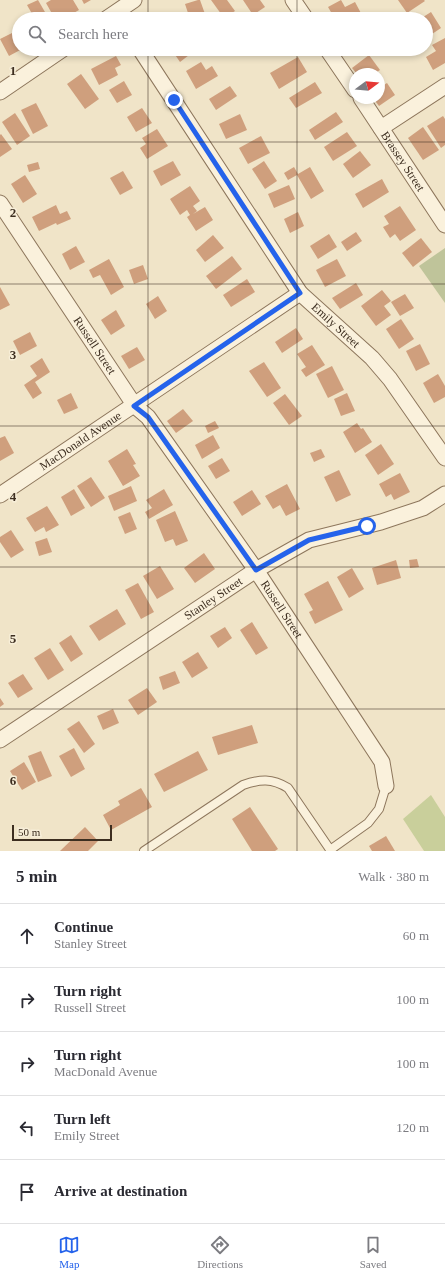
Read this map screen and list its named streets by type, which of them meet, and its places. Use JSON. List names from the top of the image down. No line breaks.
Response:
{"streets":{"street":["Brassey Street","Emily Street","Russell Street","MacDonald Avenue","Stanley Street"]},"crossings":[["Emily Street","MacDonald Avenue"],["Russell Street","MacDonald Avenue"],["Russell Street","Stanley Street"]],"scale_bar":"50 m","north":"right","page":{"search":"Search here","scale":"50 m","heading":["5 min","Walk · 380 m"],"list":[["Continue","Stanley Street","60 m"],["Turn right","Russell Street","100 m"],["Turn right","MacDonald Avenue","100 m"],["Turn left","Emily Street","120 m"],"Arrive at destination"],"nav":["Map","Directions","Saved"]},"grid":{"rows":["1","2","3","4","5","6"]}}
